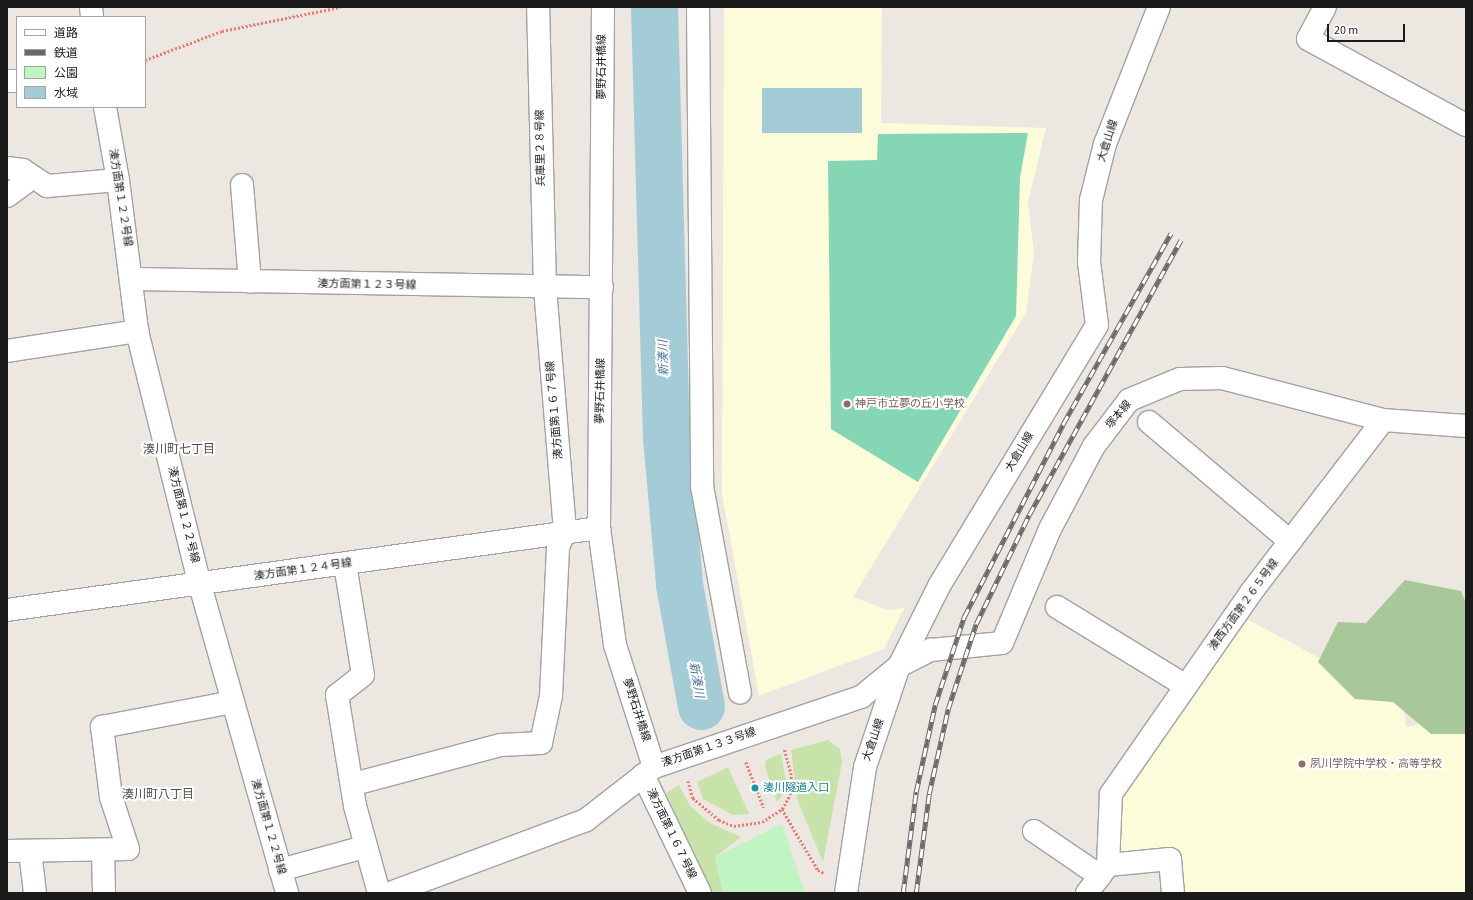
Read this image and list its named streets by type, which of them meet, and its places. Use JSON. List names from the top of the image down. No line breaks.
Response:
{"streets":{"street":["夢野石井橋線","大倉山線","兵庫里２８号線","湊方面第１２２号線","湊方面第１２３号線","湊方面第１６７号線","塚本線","湊方面第１２４号線","湊西方面第２６５号線","湊方面第１３３号線"]},"crossings":[["夢野石井橋線","湊方面第１２３号線"],["夢野石井橋線","湊方面第１６７号線"],["夢野石井橋線","湊方面第１２４号線"],["夢野石井橋線","湊方面第１３３号線"],["大倉山線","塚本線"],["大倉山線","湊方面第１３３号線"],["兵庫里２８号線","湊方面第１２３号線"],["兵庫里２８号線","湊方面第１６７号線"],["湊方面第１２２号線","湊方面第１２３号線"],["湊方面第１２２号線","湊方面第１２４号線"],["湊方面第１２３号線","湊方面第１６７号線"],["湊方面第１６７号線","湊方面第１２４号線"],["湊方面第１６７号線","湊方面第１３３号線"],["塚本線","湊西方面第２６５号線"],["塚本線","湊方面第１３３号線"]],"districts":["湊川町七丁目","湊川町八丁目"],"water":["新湊川"],"places":["神戸市立夢の丘小学校","夙川学院中学校・高等学校","湊川隧道入口"],"legend":["道路","鉄道","公園","水域"],"scale_bar":"20 m"}
